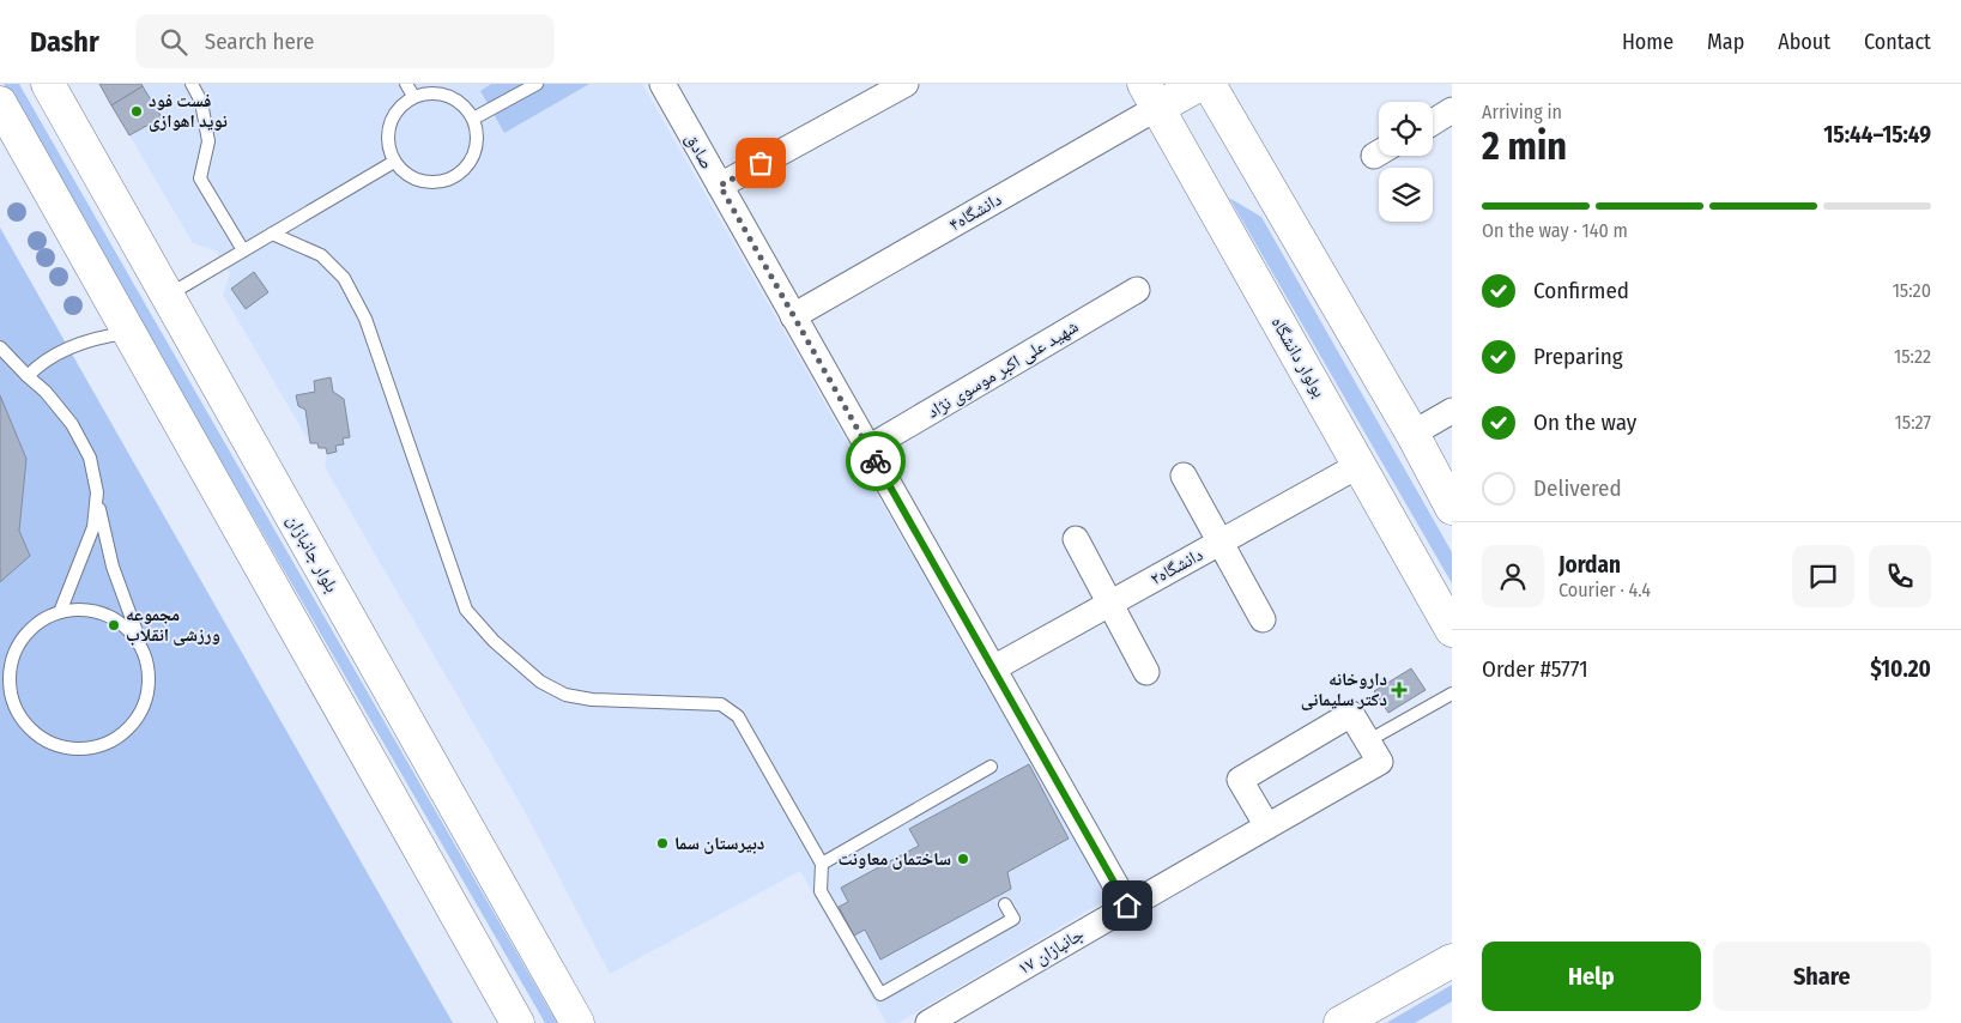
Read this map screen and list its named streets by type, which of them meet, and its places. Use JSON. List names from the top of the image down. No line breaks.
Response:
{"streets":{"main road":["بولوار دانشگاه","بلوار جانبازان"],"street":["صادق","دانشگاه۴","شهید علی اکبر موسوی نژاد","دانشگاه۲","جانبازان ۱۷"]},"crossings":[["صادق","دانشگاه۴"],["صادق","شهید علی اکبر موسوی نژاد"],["صادق","دانشگاه۲"],["صادق","جانبازان ۱۷"],["دانشگاه۴","بولوار دانشگاه"],["بولوار دانشگاه","دانشگاه۲"]],"places":{"other":["فست فود نوید اهوازی","مجموعه ورزشی انقلاب","دبیرستان سما","ساختمان معاونت"],"health":["داروخانه دکتر سلیمانی"]},"page":{"header":"Dashr","search":"Search here","nav":["Home","Map","About","Contact"],"heading":["2 min","Arriving in","15:44–15:49"],"panel":["Jordan","Courier · 4.4","Order #5771","$10.20"],"bar":"On the way · 140 m","list":[["Confirmed","15:20"],["Preparing","15:22"],["On the way","15:27"],"Delivered"],"buttons":["Help","Share"]}}
